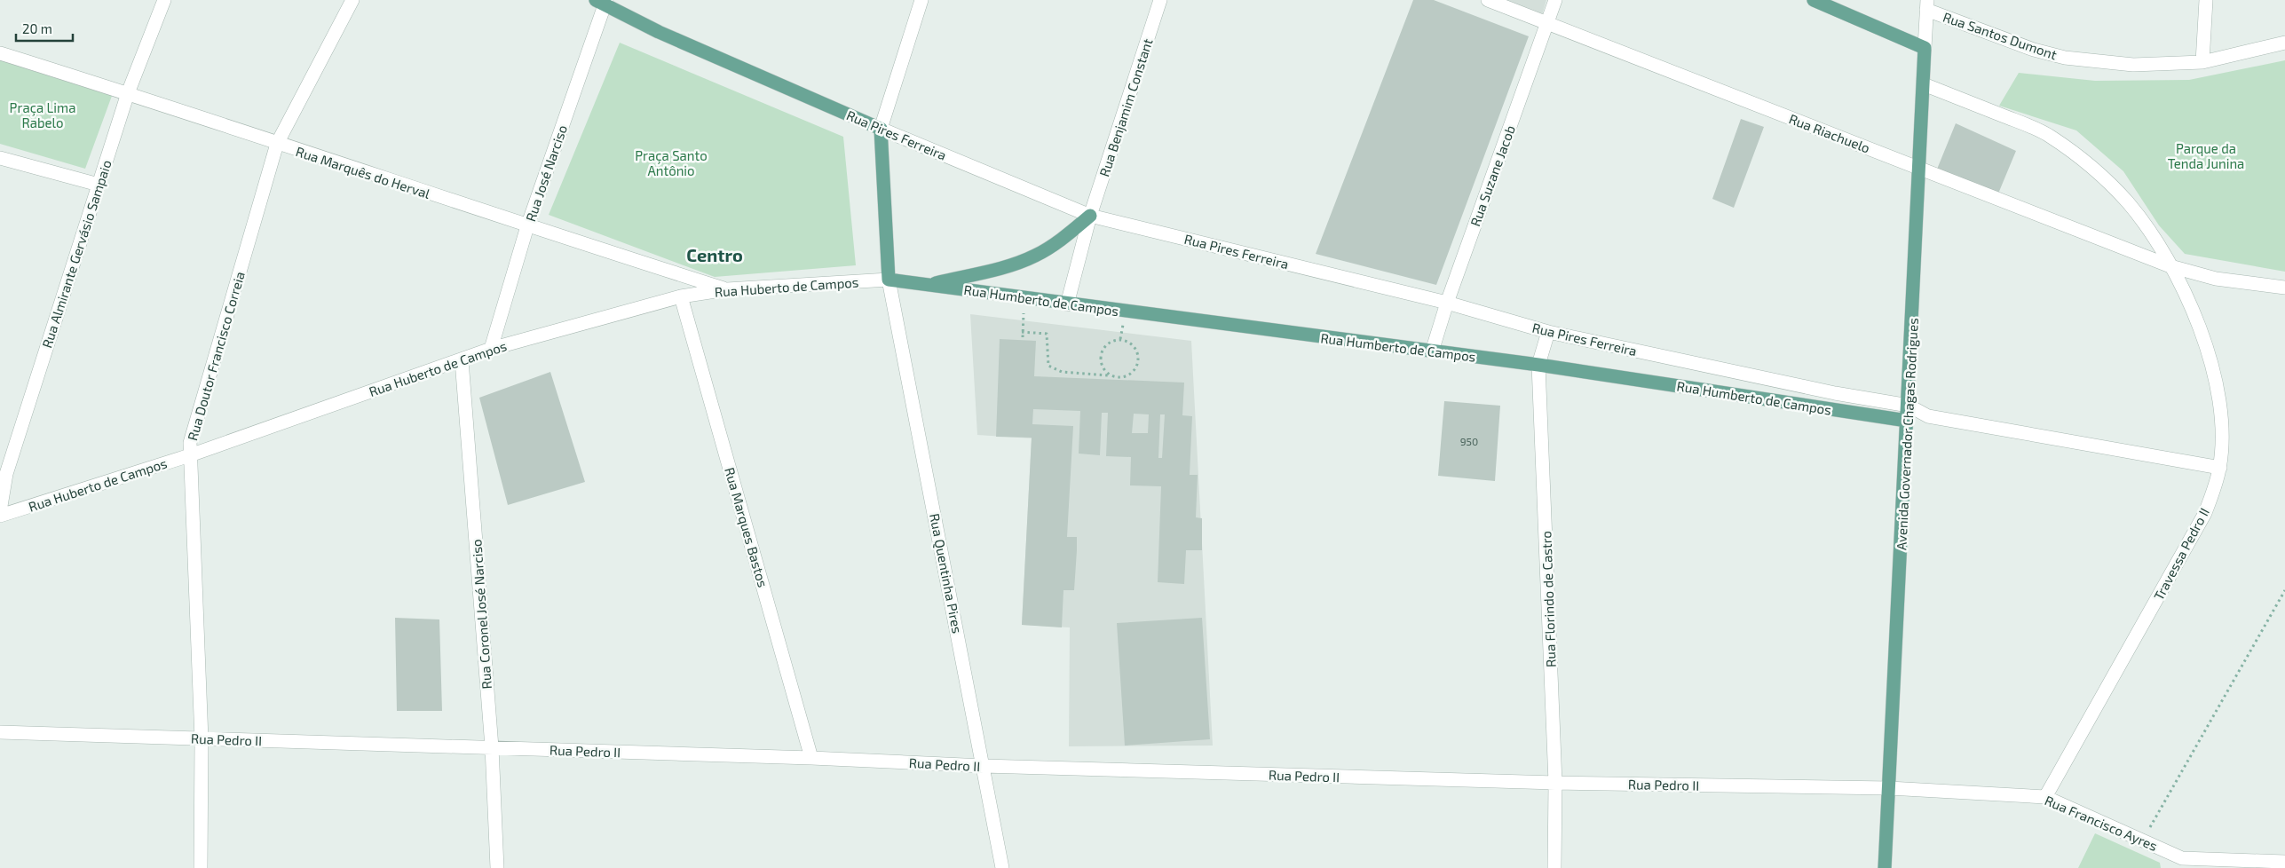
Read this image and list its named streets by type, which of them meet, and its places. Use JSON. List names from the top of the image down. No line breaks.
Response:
{"streets":{"main road":["Rua Pires Ferreira","Rua Humberto de Campos","Avenida Governador Chagas Rodrigues"],"street":["Rua Santos Dumont","Rua Benjamim Constant","Rua Riachuelo","Rua Marquês do Herval","Rua José Narciso","Rua Suzane Jacob","Rua Almirante Gervásio Sampaio","Rua Huberto de Campos","Rua Doutor Francisco Correia","Rua Marques Bastos","Travessa Pedro II","Rua Quentinha Pires","Rua Florindo de Castro","Rua Coronel José Narciso","Rua Pedro II","Rua Francisco Ayres"]},"crossings":[["Rua Santos Dumont","Avenida Governador Chagas Rodrigues"],["Rua Benjamim Constant","Rua Pires Ferreira"],["Rua Benjamim Constant","Rua Humberto de Campos"],["Rua Riachuelo","Rua Suzane Jacob"],["Rua Riachuelo","Avenida Governador Chagas Rodrigues"],["Rua Riachuelo","Travessa Pedro II"],["Rua Pires Ferreira","Rua José Narciso"],["Rua Pires Ferreira","Rua Suzane Jacob"],["Rua Pires Ferreira","Avenida Governador Chagas Rodrigues"],["Rua Pires Ferreira","Rua Florindo de Castro"],["Rua Marquês do Herval","Rua José Narciso"],["Rua Marquês do Herval","Rua Almirante Gervásio Sampaio"],["Rua Marquês do Herval","Rua Huberto de Campos"],["Rua Marquês do Herval","Rua Doutor Francisco Correia"],["Rua José Narciso","Rua Huberto de Campos"],["Rua Suzane Jacob","Rua Humberto de Campos"],["Rua Huberto de Campos","Rua Humberto de Campos"],["Rua Huberto de Campos","Rua Doutor Francisco Correia"],["Rua Huberto de Campos","Rua Marques Bastos"],["Rua Huberto de Campos","Rua Quentinha Pires"],["Rua Huberto de Campos","Rua Coronel José Narciso"],["Rua Humberto de Campos","Avenida Governador Chagas Rodrigues"],["Rua Humberto de Campos","Rua Quentinha Pires"],["Rua Humberto de Campos","Rua Florindo de Castro"],["Rua Doutor Francisco Correia","Rua Pedro II"],["Avenida Governador Chagas Rodrigues","Travessa Pedro II"],["Avenida Governador Chagas Rodrigues","Rua Pedro II"],["Avenida Governador Chagas Rodrigues","Rua Francisco Ayres"],["Rua Marques Bastos","Rua Pedro II"],["Travessa Pedro II","Rua Francisco Ayres"],["Rua Quentinha Pires","Rua Pedro II"],["Rua Florindo de Castro","Rua Pedro II"],["Rua Coronel José Narciso","Rua Pedro II"],["Rua Pedro II","Rua Francisco Ayres"]],"districts":["Centro"],"parks":["Praça Lima Rabelo","Parque da Tenda Junina","Praça Santo Antônio"],"house_numbers":["950"],"scale_bar":"20 m"}
